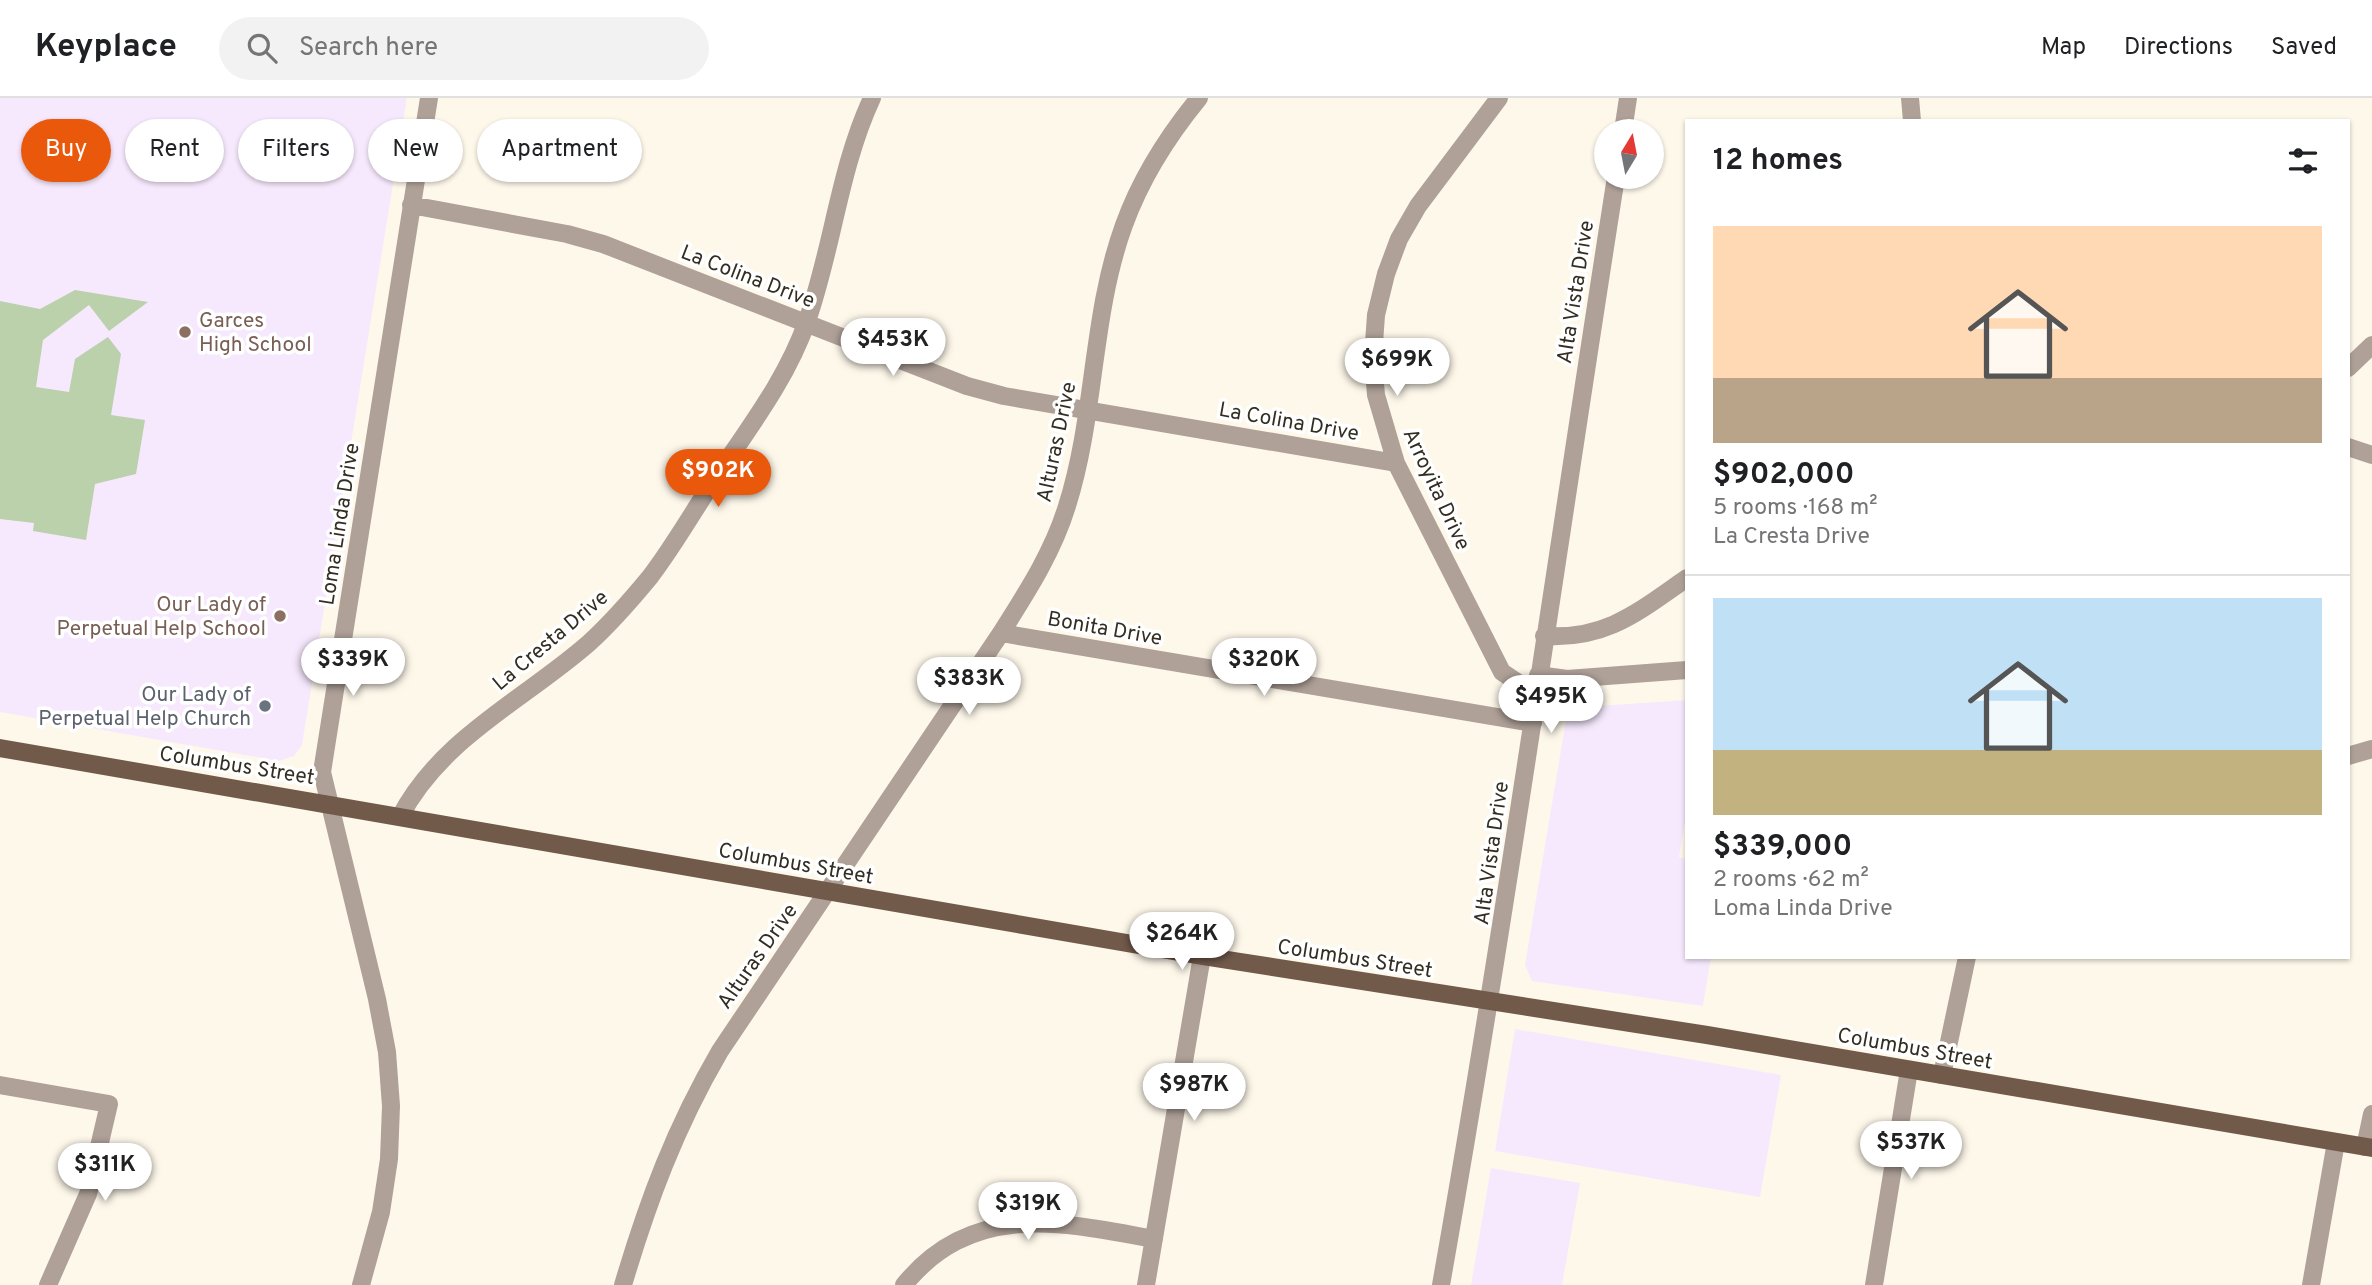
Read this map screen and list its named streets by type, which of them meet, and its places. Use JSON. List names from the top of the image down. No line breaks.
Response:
{"streets":{"main road":["Columbus Street"],"street":["La Colina Drive","Alta Vista Drive","Alturas Drive","Arroyita Drive","Loma Linda Drive","Bonita Drive","La Cresta Drive"]},"crossings":[["La Colina Drive","Alturas Drive"],["La Colina Drive","Arroyita Drive"],["La Colina Drive","Loma Linda Drive"],["La Colina Drive","La Cresta Drive"],["Alta Vista Drive","Arroyita Drive"],["Alta Vista Drive","Bonita Drive"],["Alta Vista Drive","Columbus Street"],["Alturas Drive","Bonita Drive"],["Alturas Drive","Columbus Street"],["Loma Linda Drive","Columbus Street"],["La Cresta Drive","Columbus Street"]],"places":["Garces High School","Our Lady of Perpetual Help School","Our Lady of Perpetual Help Church"],"north":"top","page":{"header":"Keyplace","search":"Search here","nav":["Map","Directions","Saved"],"chip":["Buy","Rent","Filters","New","Apartment"],"heading":"12 homes","list":[{"name":"$902,000","note":"5 rooms · 168 m² · La Cresta Drive"},{"name":"$339,000","note":"2 rooms · 62 m² · Loma Linda Drive"}],"price":["$453K","$699K","$902K","$339K","$320K","$383K","$495K","$264K","$987K","$537K","$311K","$319K"]}}
